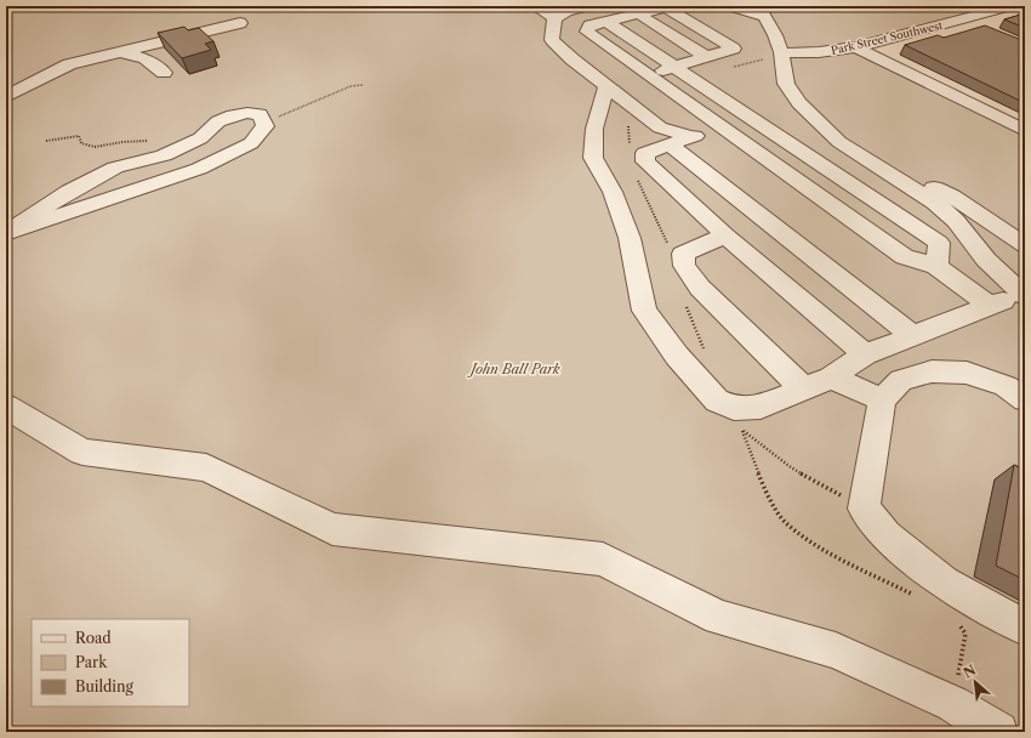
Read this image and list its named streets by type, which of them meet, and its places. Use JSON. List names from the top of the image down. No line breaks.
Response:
{"streets":{"street":["Park Street Southwest"]},"parks":["John Ball Park"],"legend":["Road","Park","Building"],"north":"top left"}
